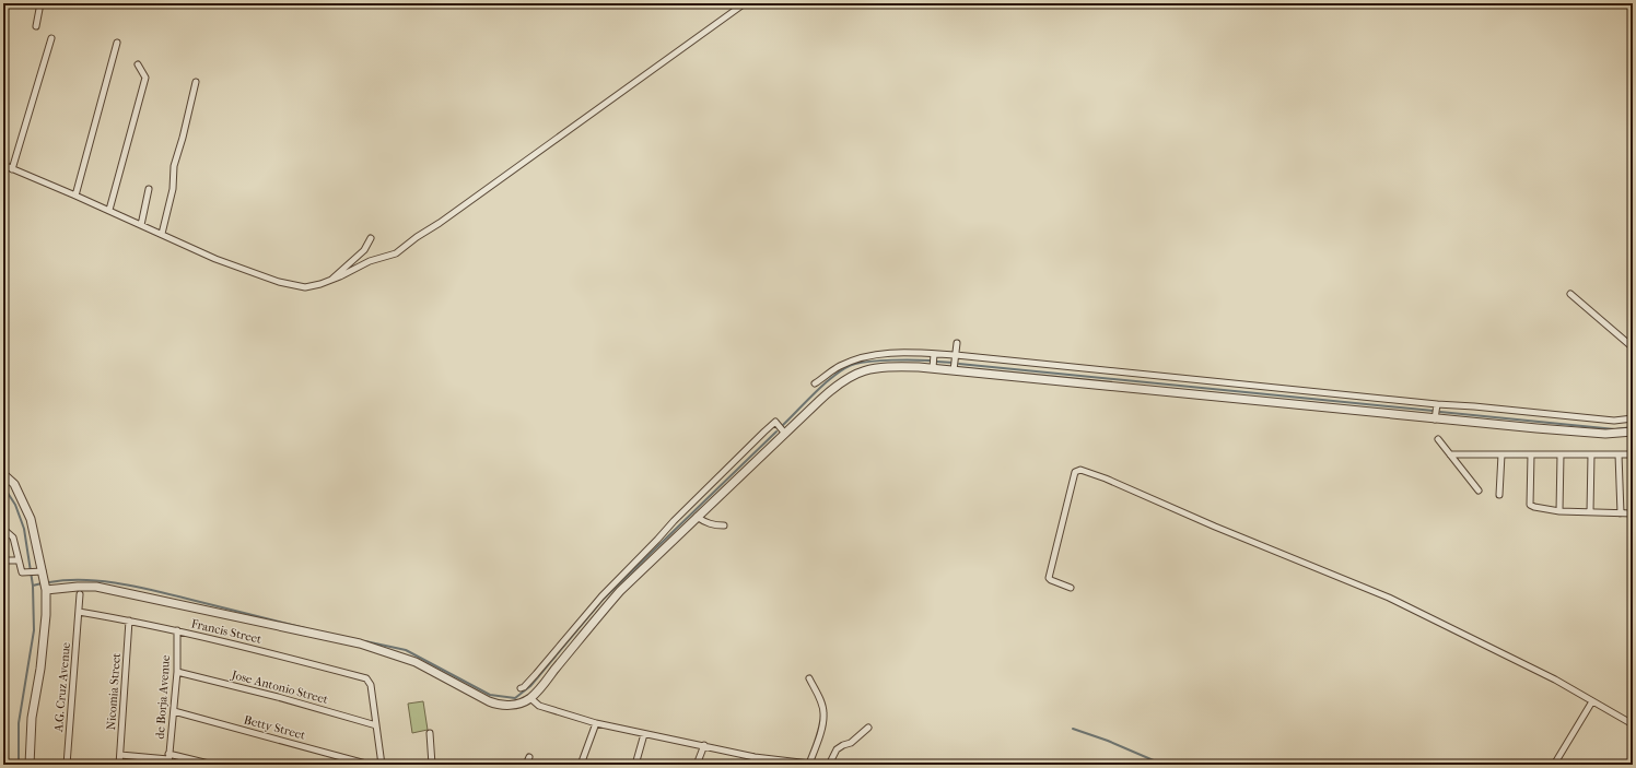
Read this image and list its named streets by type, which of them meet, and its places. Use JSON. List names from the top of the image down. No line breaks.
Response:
{"streets":{"street":["Francis Street","A.G. Cruz Avenue","Jose Antonio Street","Nicomia Street","de Borja Avenue","Betty Street"]},"crossings":[["Francis Street","A.G. Cruz Avenue"],["Francis Street","Jose Antonio Street"],["Francis Street","Nicomia Street"],["Francis Street","de Borja Avenue"],["Jose Antonio Street","de Borja Avenue"],["de Borja Avenue","Betty Street"]]}
